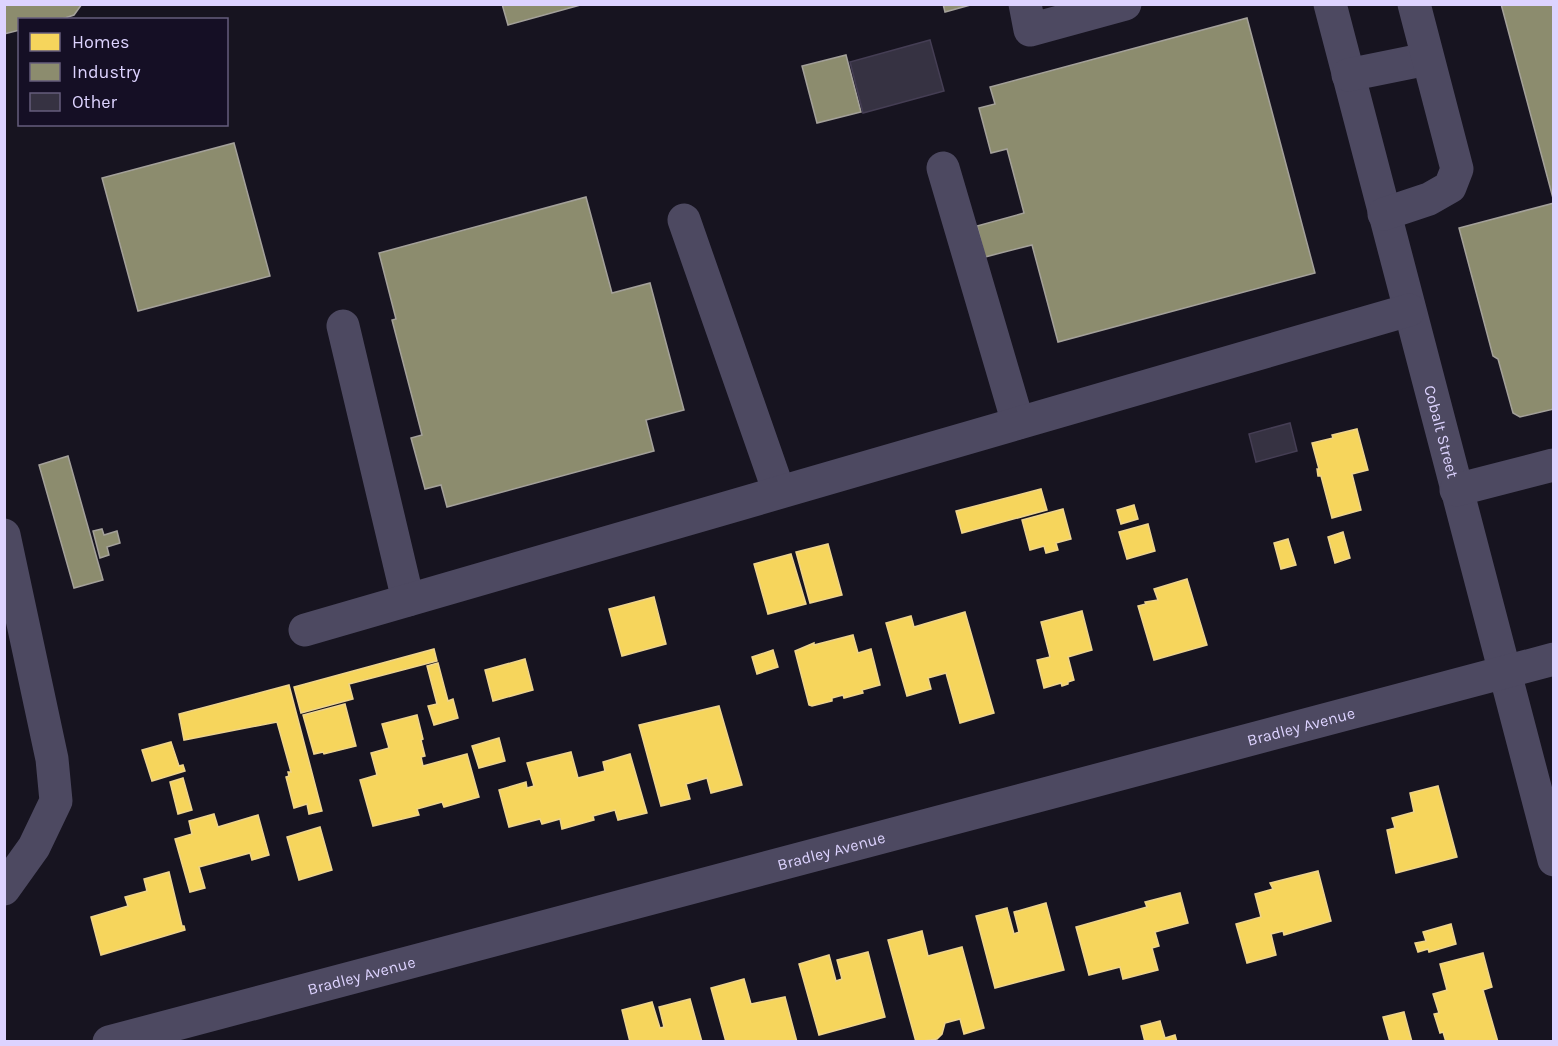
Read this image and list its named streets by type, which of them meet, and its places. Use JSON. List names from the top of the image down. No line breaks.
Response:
{"streets":{"street":["Cobalt Street","Bradley Avenue"]},"crossings":[["Cobalt Street","Bradley Avenue"]],"legend":["Homes","Industry","Other"]}
